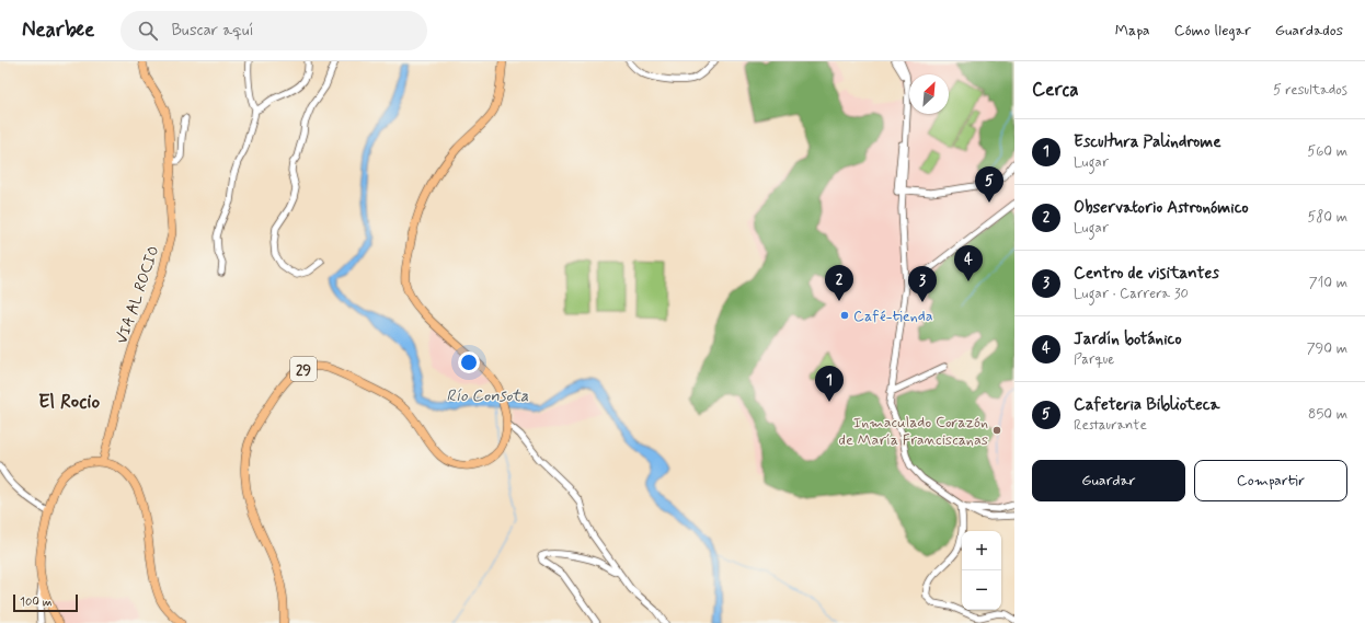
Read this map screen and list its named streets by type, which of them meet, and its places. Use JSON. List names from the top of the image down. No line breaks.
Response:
{"streets":{"main road":["VIA AL ROCIO","29"]},"districts":["El Rocio"],"water":["Río Consota"],"places":["Café-tienda","Inmaculado Corazón de María Franciscanas"],"scale_bar":"100 m","north":"top right","page":{"header":"Nearbee","search":"Buscar aquí","nav":["Mapa","Cómo llegar","Guardados"],"heading":["Cerca","5 resultados"],"list":[{"mark":"1","name":"Escultura Palindrome","note":"Lugar","value":"560 m"},{"mark":"2","name":"Observatorio Astronómico","note":"Lugar","value":"580 m"},{"mark":"3","name":"Centro de visitantes","note":"Lugar · Carrera 30","value":"710 m"},{"mark":"4","name":"Jardín botánico","note":"Parque","value":"790 m"},{"mark":"5","name":"Cafeteria Biblioteca","note":"Restaurante","value":"850 m"}],"pins":["5","4","2","3","1"],"buttons":["Guardar","Compartir"],"map_buttons":["+","−"],"scale":"100 m"}}
